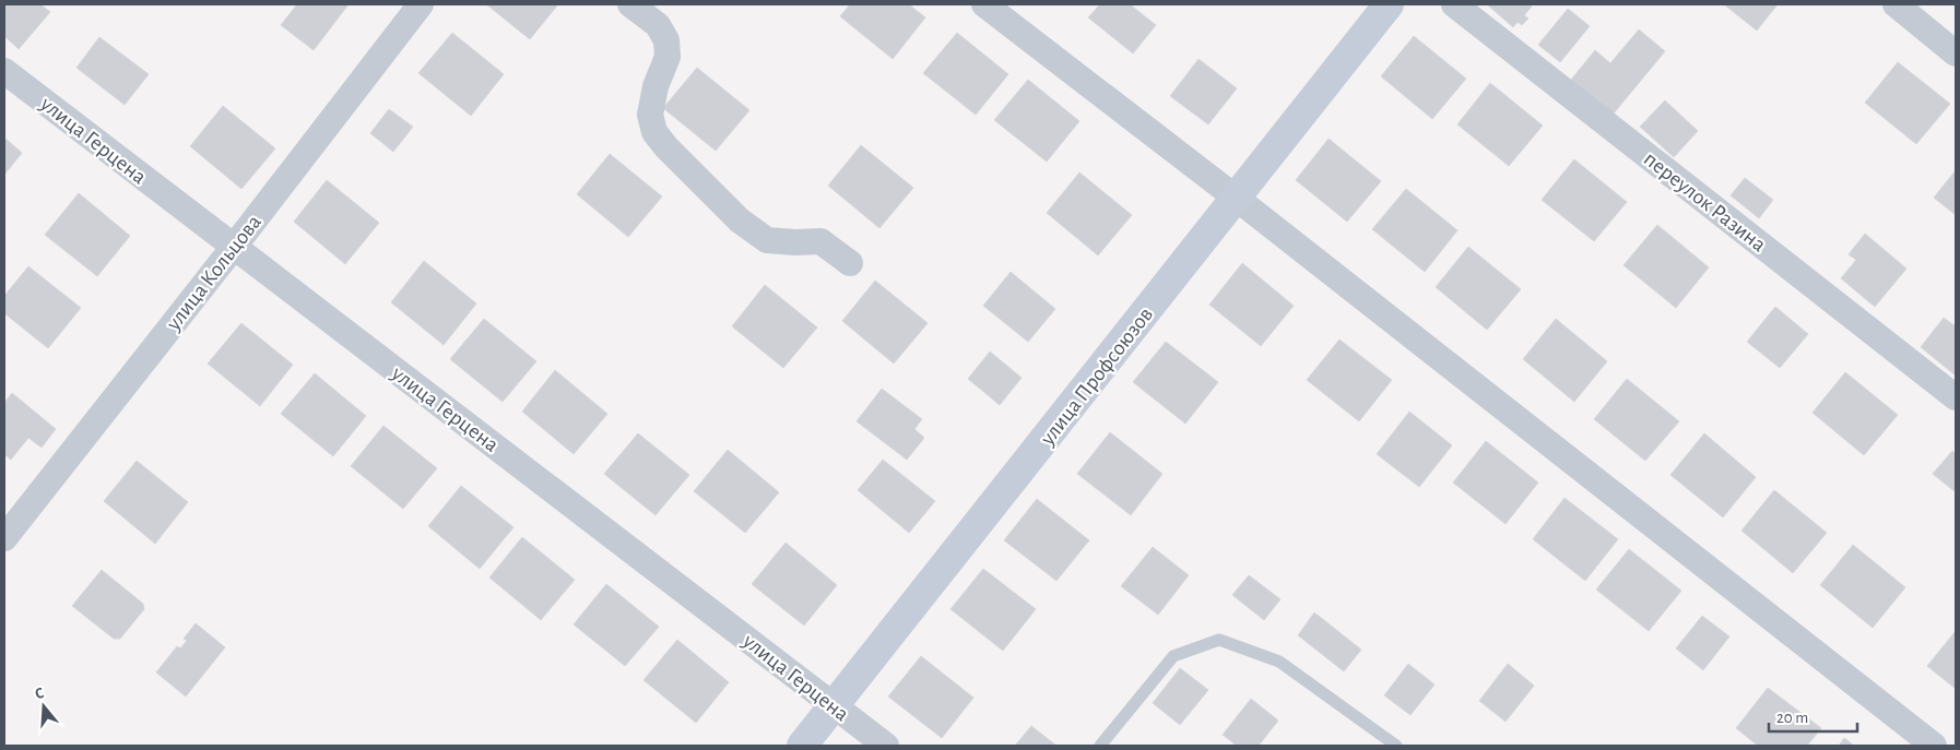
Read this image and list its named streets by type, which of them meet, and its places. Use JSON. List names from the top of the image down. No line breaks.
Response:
{"streets":{"street":["улица Герцена","переулок Разина","улица Кольцова","улица Профсоюзов"]},"crossings":[["улица Герцена","улица Кольцова"],["улица Герцена","улица Профсоюзов"]],"scale_bar":"20 m","north":"top"}
